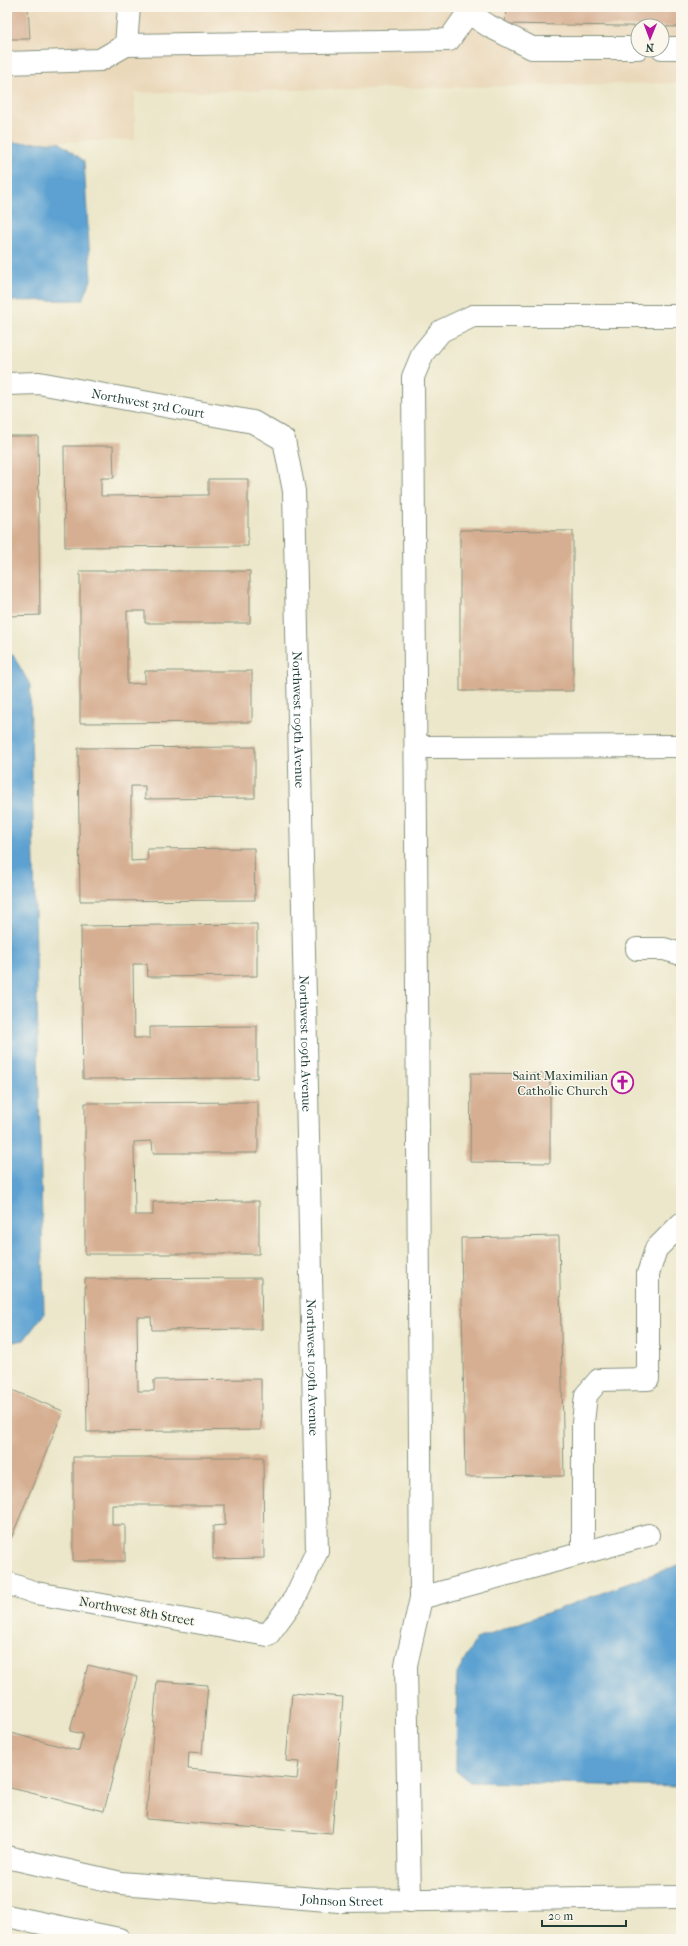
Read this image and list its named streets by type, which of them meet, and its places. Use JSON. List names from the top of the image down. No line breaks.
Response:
{"streets":{"street":["Northwest 3rd Court","Northwest 109th Avenue","Northwest 8th Street","Johnson Street"]},"crossings":[["Northwest 3rd Court","Northwest 109th Avenue"],["Northwest 109th Avenue","Northwest 8th Street"]],"places":{"church":["Saint Maximilian Catholic Church"]},"scale_bar":"20 m","north":"bottom"}
